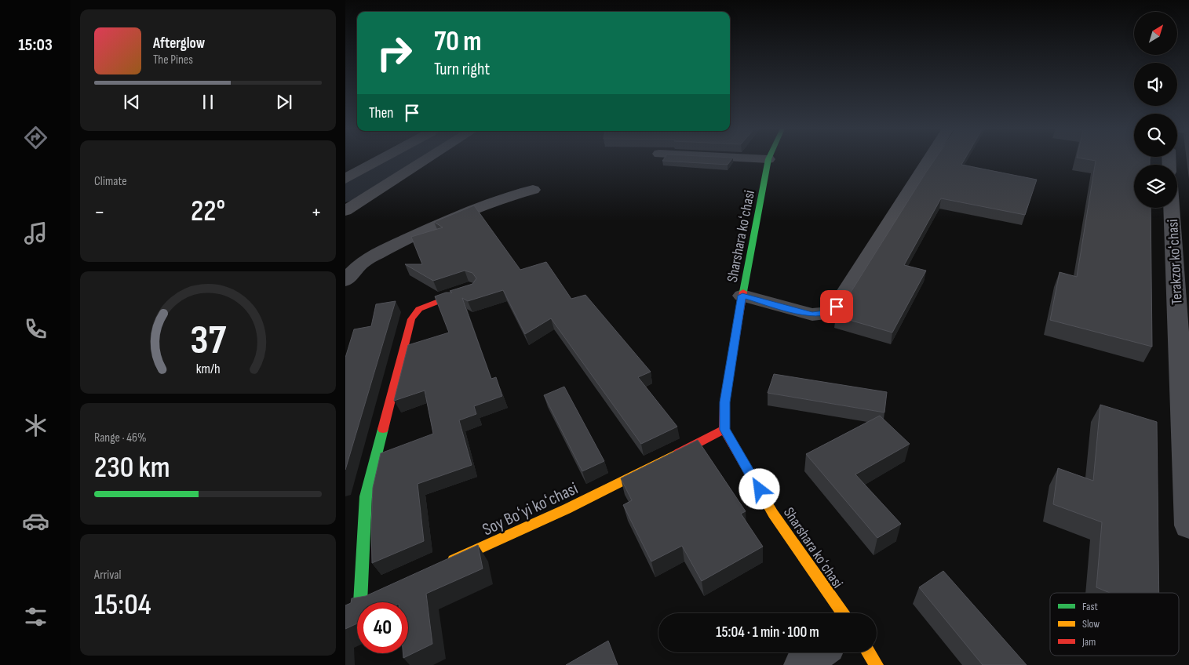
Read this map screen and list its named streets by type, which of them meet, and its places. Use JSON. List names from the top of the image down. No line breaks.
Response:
{"streets":{"street":["Sharshara koʻchasi","Terakzor koʻchasi","Soy Boʻyi koʻchasi"]},"crossings":[["Sharshara koʻchasi","Soy Boʻyi koʻchasi"]],"legend":["Fast","Slow","Jam"],"north":"top right","page":{"tabs":"15:03","turn":["70 m","Turn right"],"song":["Afterglow","The Pines"],"then":"Then","tile":["Climate",["Range · 46%","230 km"],["Arrival","15:04"]],"heat":["−","22°","+"],"limit":"40","trip":"15:04 · 1 min · 100 m","gauge":["37","km/h"]}}
